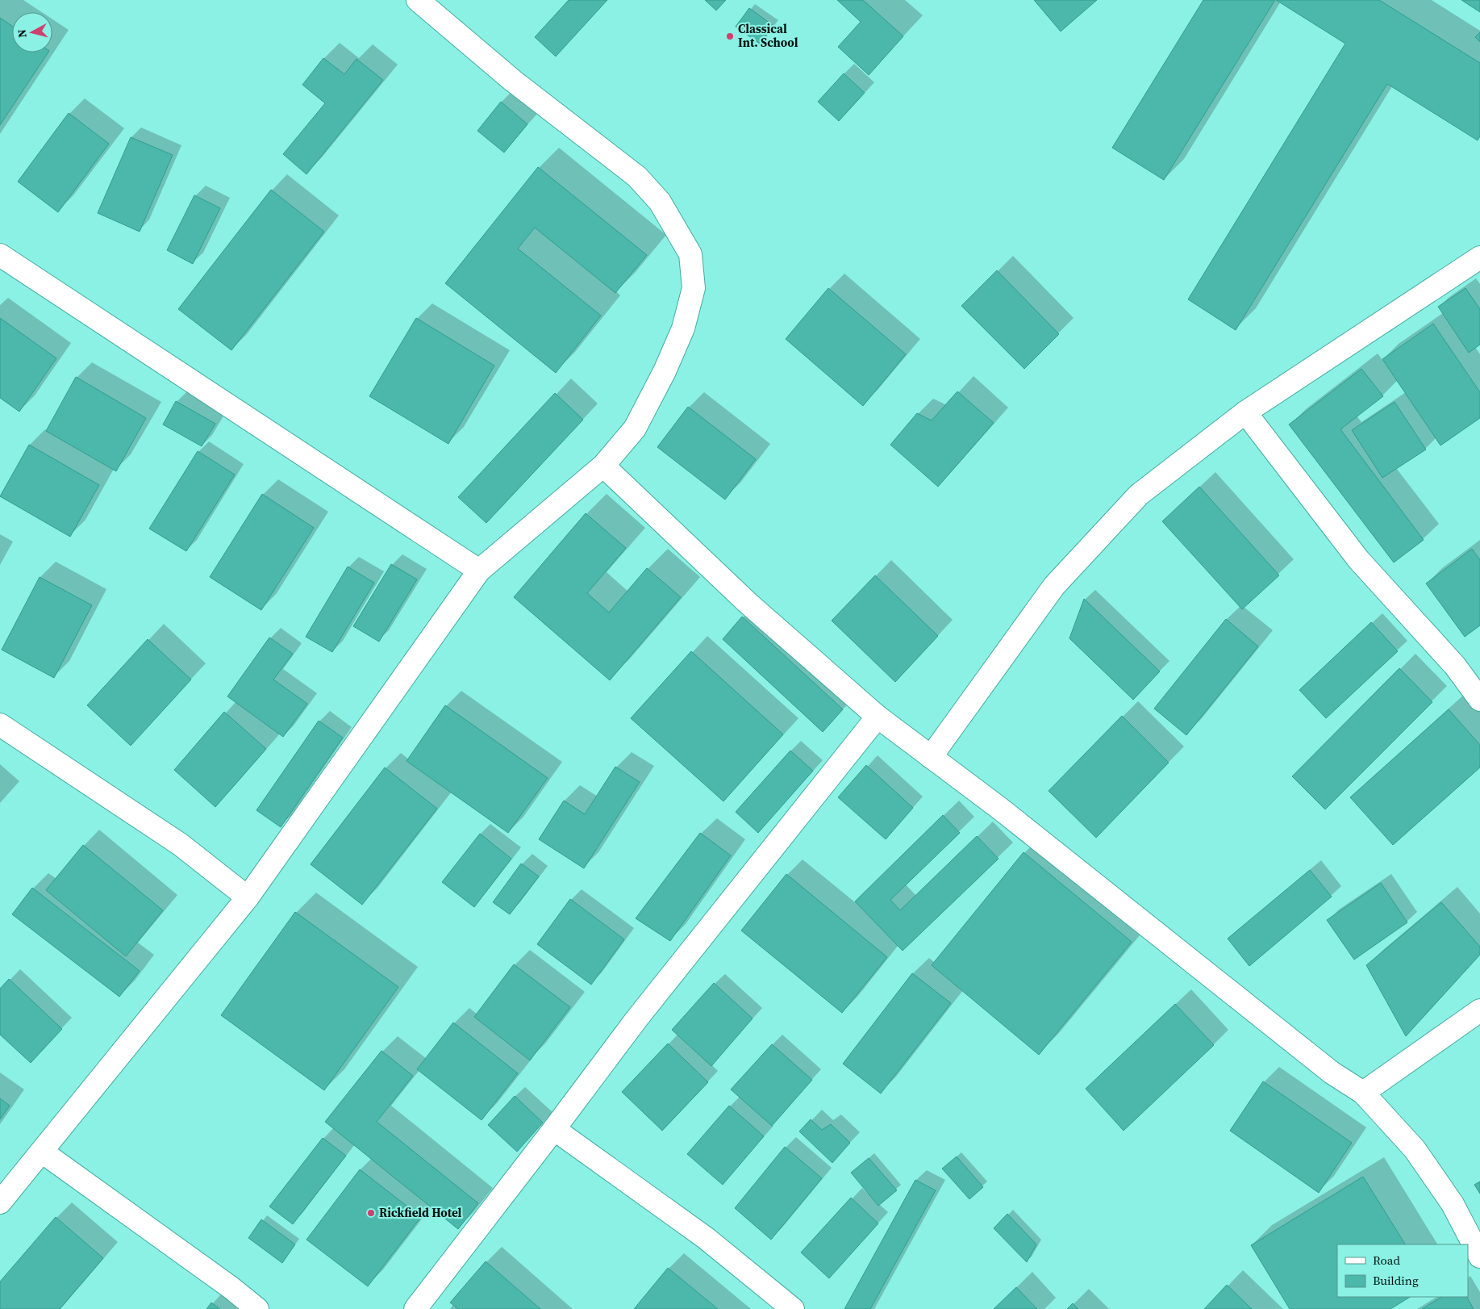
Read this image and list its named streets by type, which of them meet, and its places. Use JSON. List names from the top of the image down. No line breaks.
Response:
{"places":["Classical Int. School","Rickfield Hotel"],"legend":["Road","Building"],"north":"left"}
